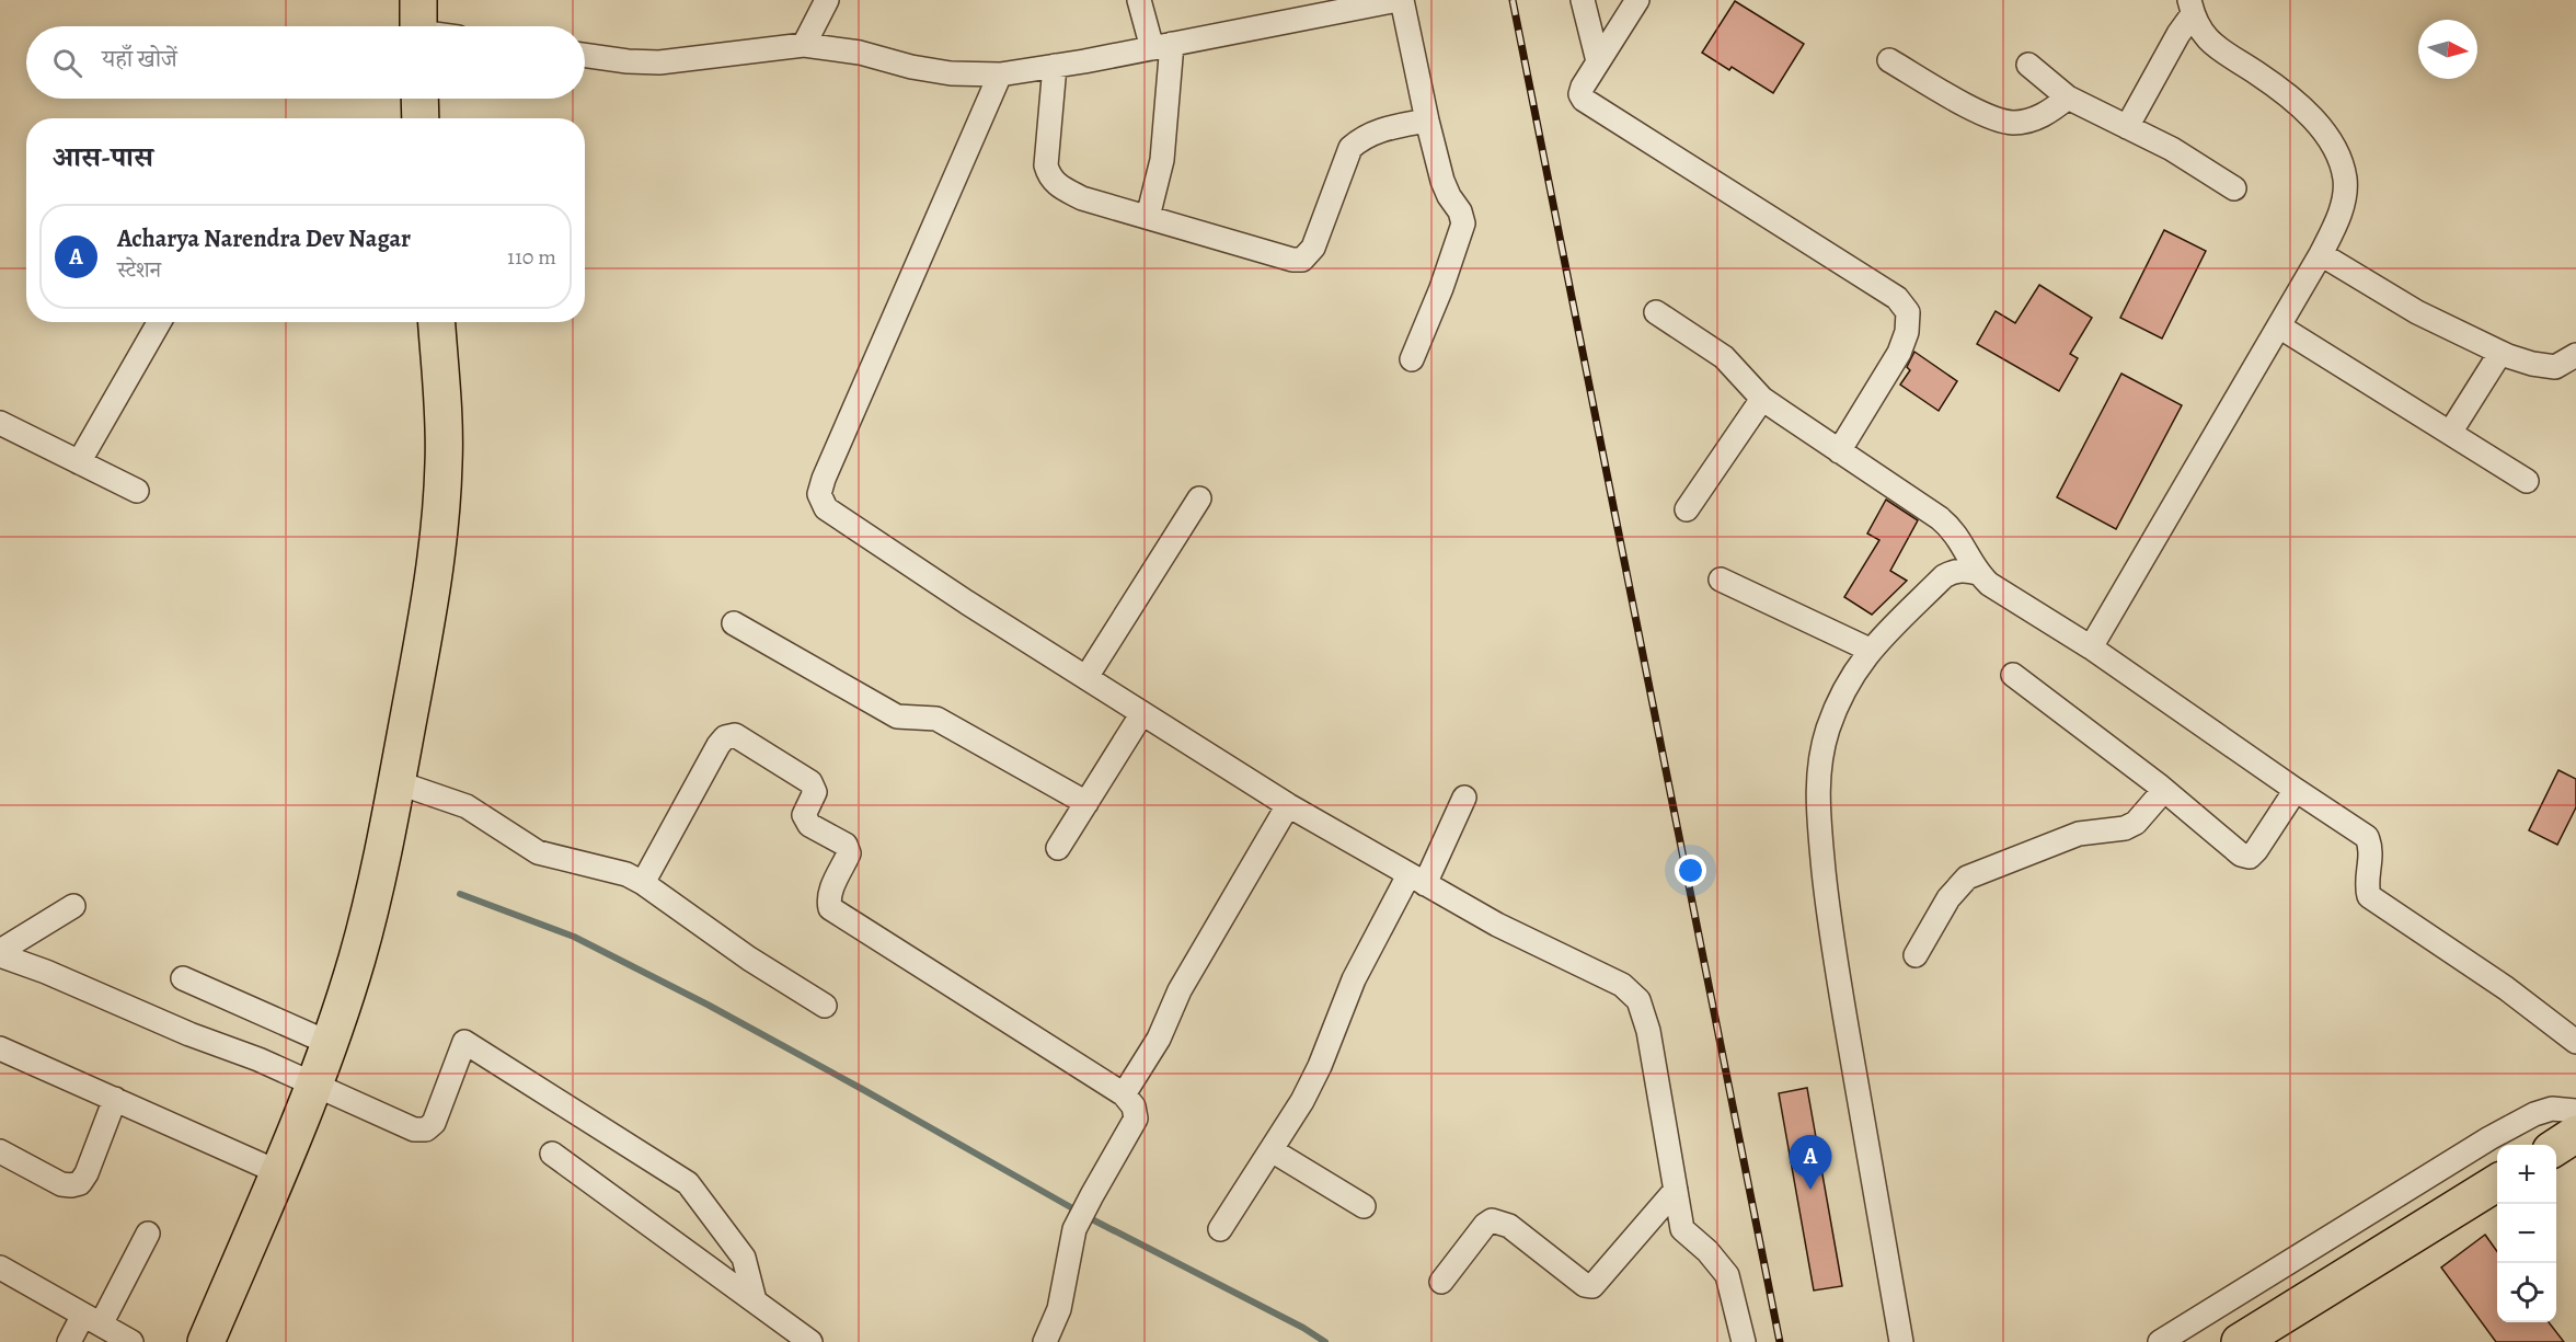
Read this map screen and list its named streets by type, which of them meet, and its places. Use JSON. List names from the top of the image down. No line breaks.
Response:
{"north":"right","page":{"search":"यहाँ खोजें","heading":"आस-पास","list":[{"mark":"A","name":"Acharya Narendra Dev Nagar","note":"स्टेशन","value":"110 m"}],"pins":"A","map_buttons":["+","−"]}}
